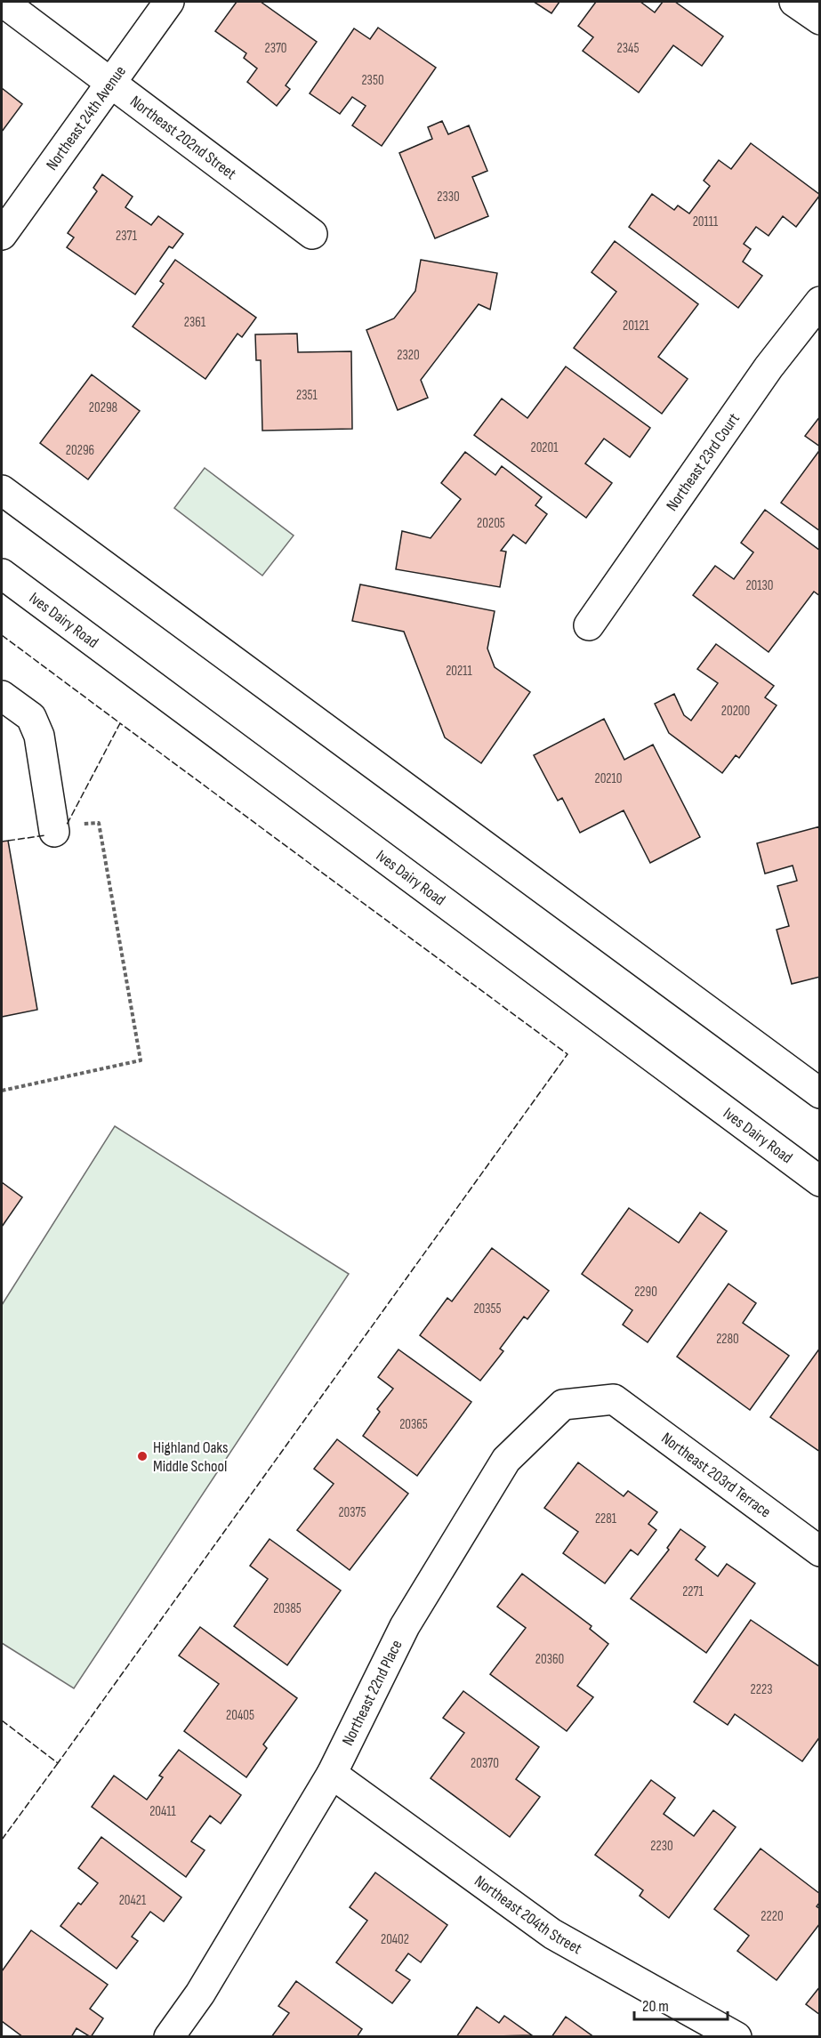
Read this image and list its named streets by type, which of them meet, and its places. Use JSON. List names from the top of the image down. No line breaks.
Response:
{"streets":{"street":["Northeast 24th Avenue","Northeast 202nd Street","Northeast 23rd Court","Ives Dairy Road","Northeast 203rd Terrace","Northeast 22nd Place","Northeast 204th Street"]},"crossings":[["Northeast 24th Avenue","Northeast 202nd Street"],["Northeast 203rd Terrace","Northeast 22nd Place"],["Northeast 22nd Place","Northeast 204th Street"]],"places":["Highland Oaks Middle School"],"house_numbers":["2370","2345","2350","2330","20111","2371","2361","20121","2320","2351","20298","20201","20296","20205","20130","20211","20200","20210","2290","20355","2280","20365","20375","2281","2271","20385","20360","2223","20405","20370","20411","2230","20421","2220","20402"],"scale_bar":"20 m"}
